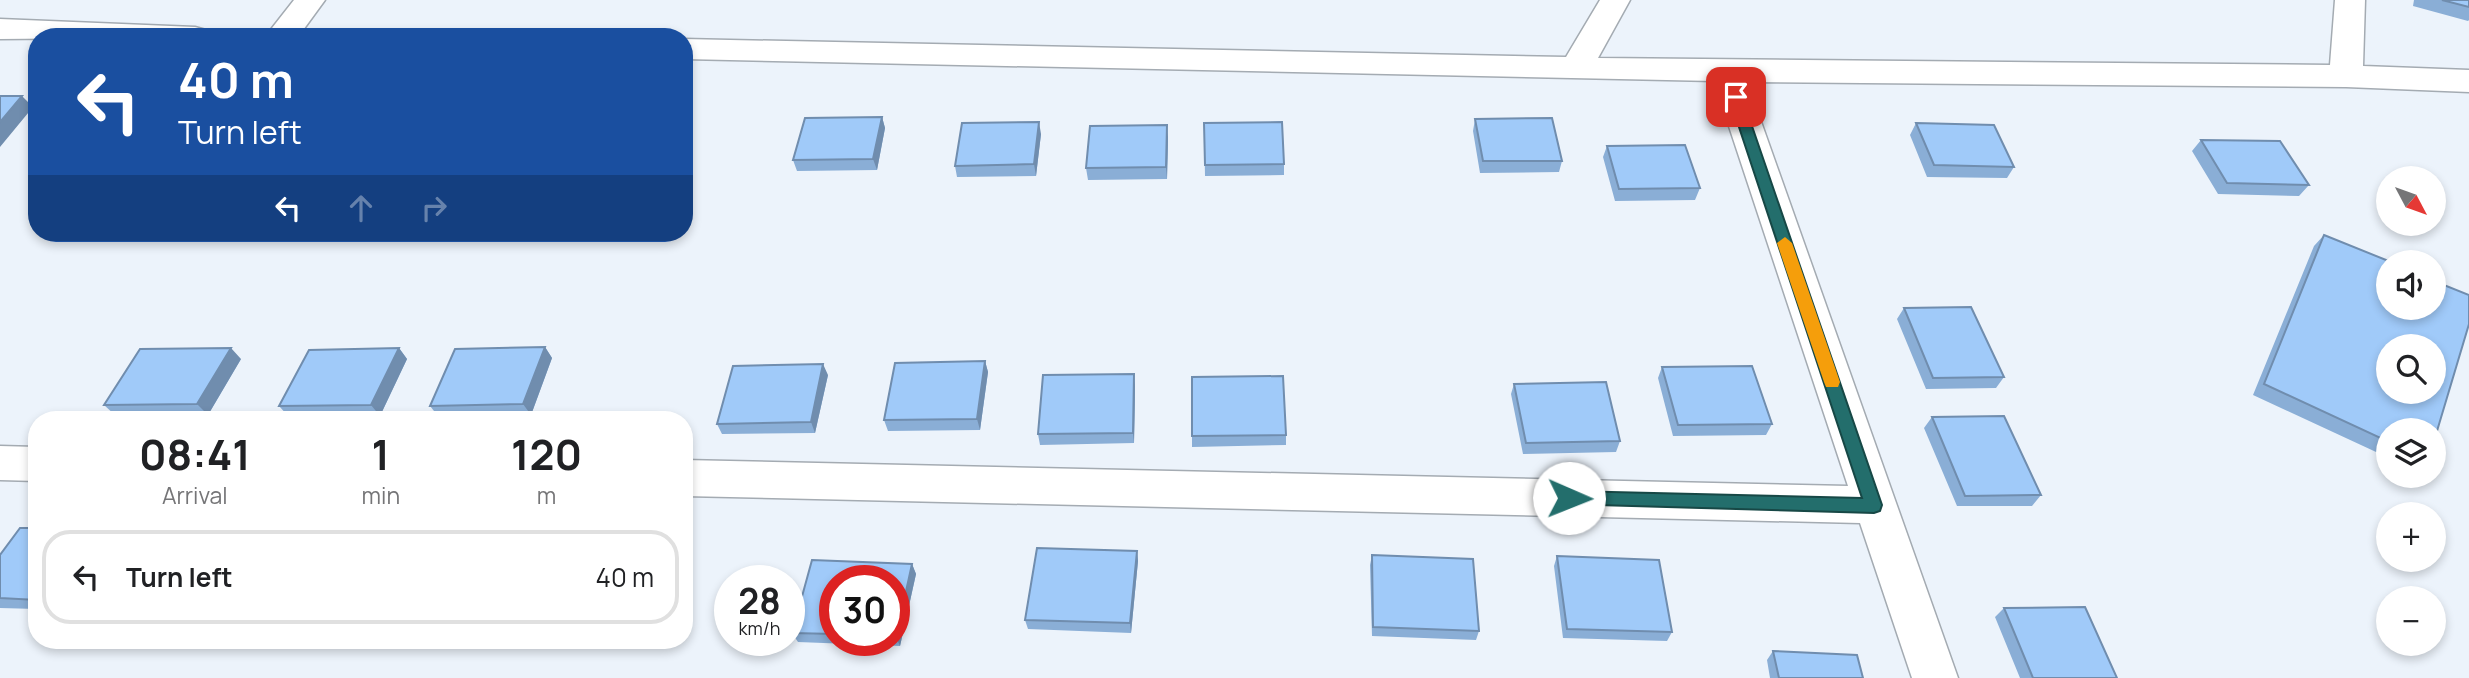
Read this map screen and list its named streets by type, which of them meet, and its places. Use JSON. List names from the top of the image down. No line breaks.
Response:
{"north":"bottom right","page":{"turn":["40 m","Turn left"],"map_buttons":["+","−"],"eta":["08:41","Arrival","1","min","120","m"],"list":[{"name":"Turn left","value":"40 m"}],"speed":"28 km/h","limit":"30"}}
